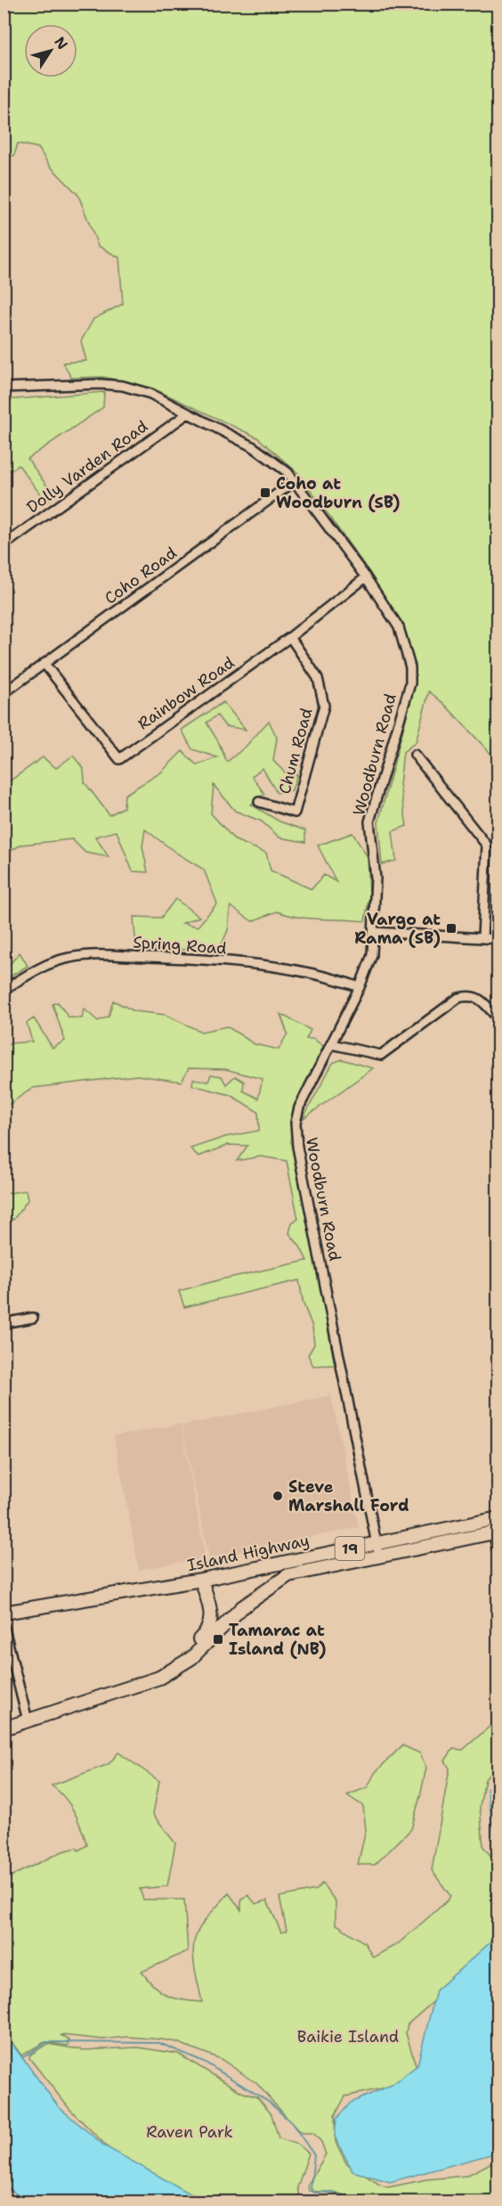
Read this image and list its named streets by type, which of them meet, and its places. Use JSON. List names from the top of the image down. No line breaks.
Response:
{"streets":{"main road":["19","Island Highway"],"street":["Dolly Varden Road","Coho Road","Rainbow Road","Chum Road","Woodburn Road","Spring Road"]},"crossings":[["Dolly Varden Road","Woodburn Road"],["Coho Road","Rainbow Road"],["Coho Road","Woodburn Road"],["Rainbow Road","Chum Road"],["Rainbow Road","Woodburn Road"],["Woodburn Road","Spring Road"],["Woodburn Road","Island Highway"],["19","Island Highway"]],"parks":["Baikie Island","Raven Park"],"places":{"transit":["Coho at Woodburn (SB)","Vargo at Rama (SB)","Tamarac at Island (NB)"],"other":["Steve Marshall Ford"]},"north":"top right"}
